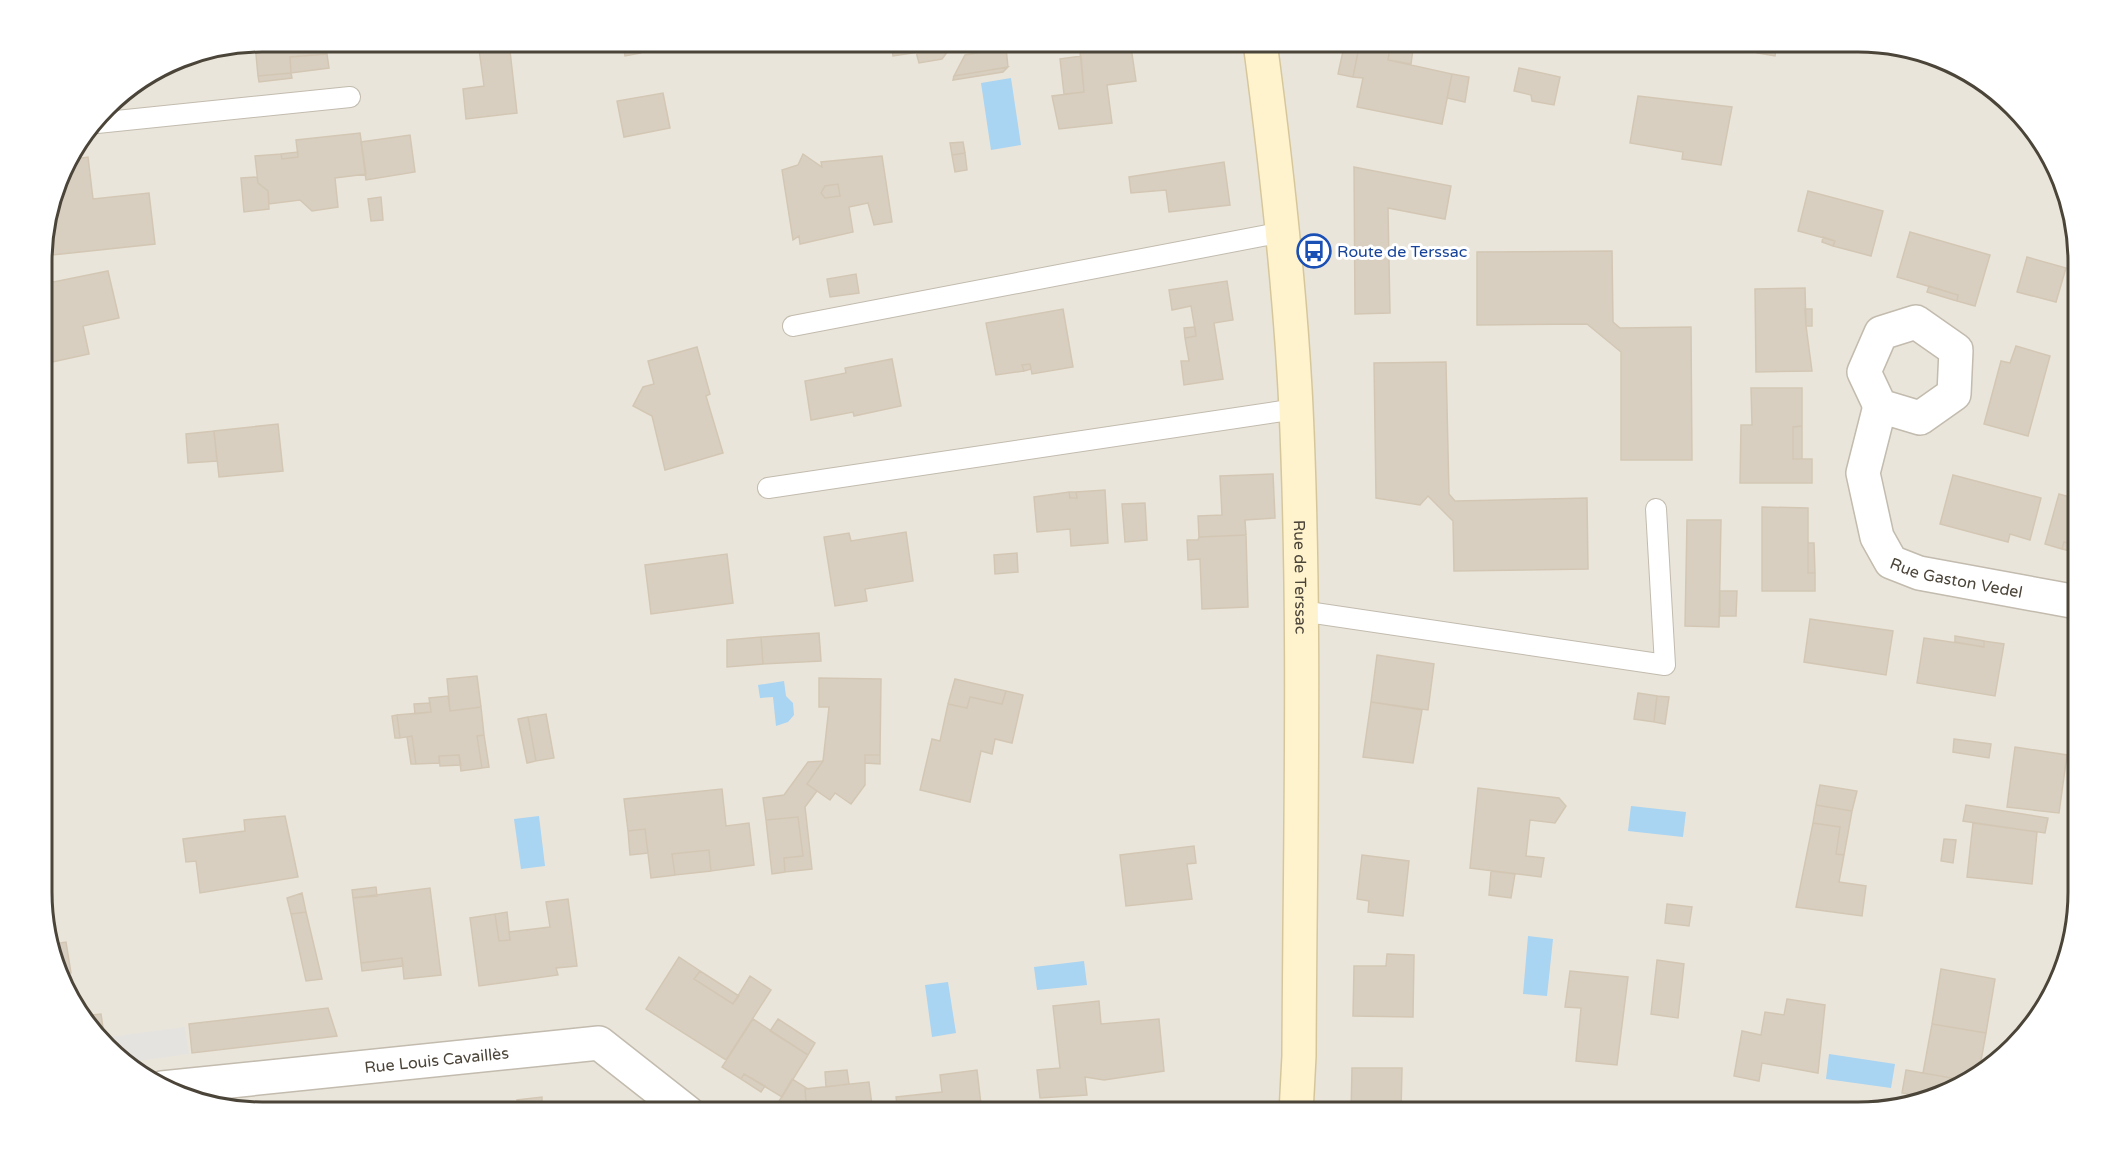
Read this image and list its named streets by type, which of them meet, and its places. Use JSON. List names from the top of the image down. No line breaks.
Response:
{"streets":{"street":["Rue Gaston Vedel","Rue de Terssac","Rue Louis Cavaillès"]},"places":{"bus stop":["Route de Terssac"]}}
